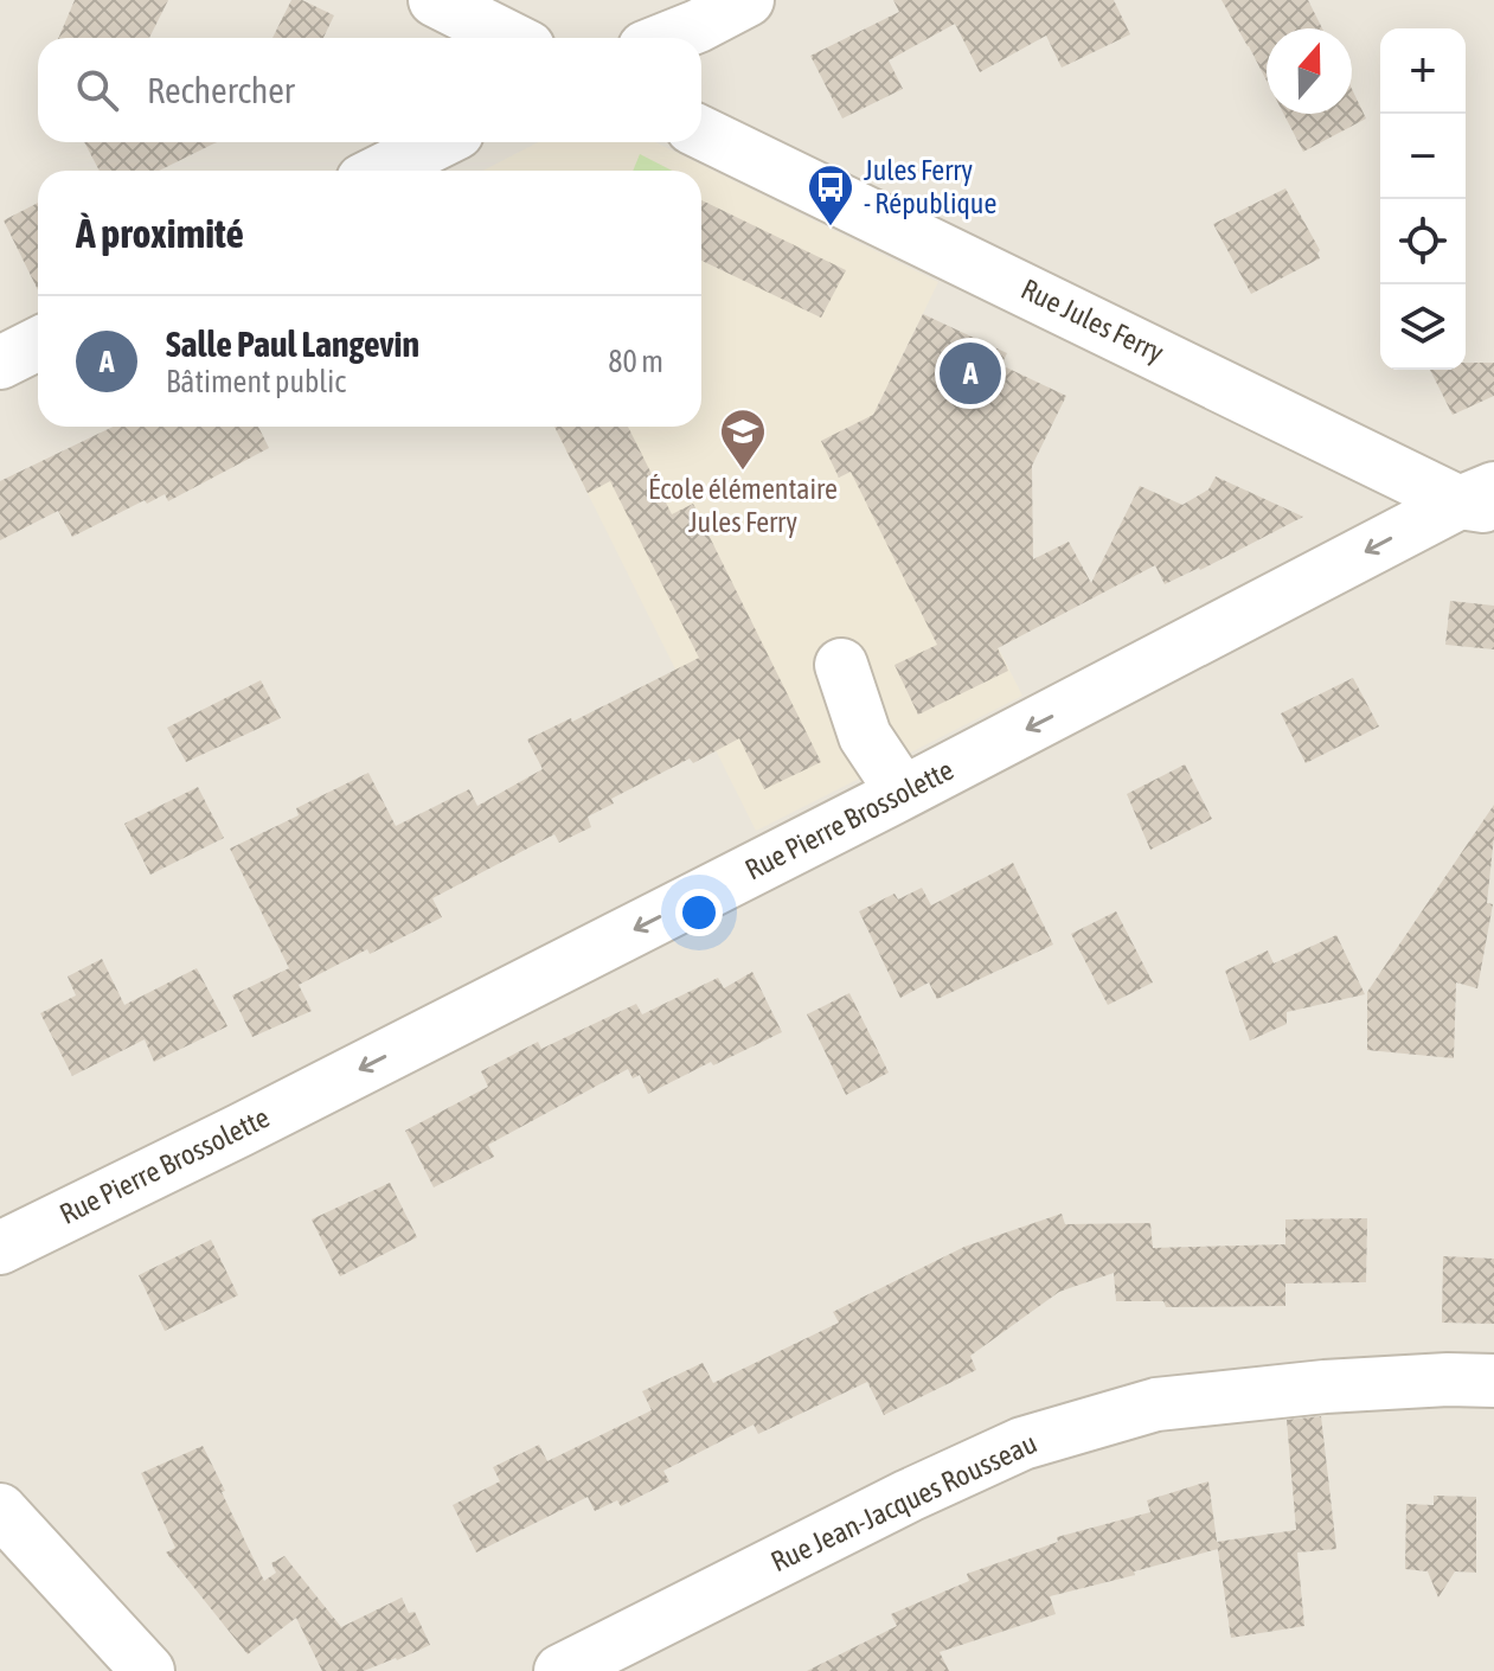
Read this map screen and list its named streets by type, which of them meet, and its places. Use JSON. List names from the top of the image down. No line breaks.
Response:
{"streets":{"street":["Rue Jules Ferry","Rue Pierre Brossolette","Rue Jean-Jacques Rousseau"]},"crossings":[["Rue Jules Ferry","Rue Pierre Brossolette"]],"one_way":["Rue Pierre Brossolette"],"places":{"bus stop":["Jules Ferry - République"],"school or university":["École élémentaire Jules Ferry"]},"north":"top","page":{"map_buttons":["+","−"],"search":"Rechercher","heading":"À proximité","list":[{"mark":"A","name":"Salle Paul Langevin","note":"Bâtiment public","value":"80 m"}],"pins":"A"}}
